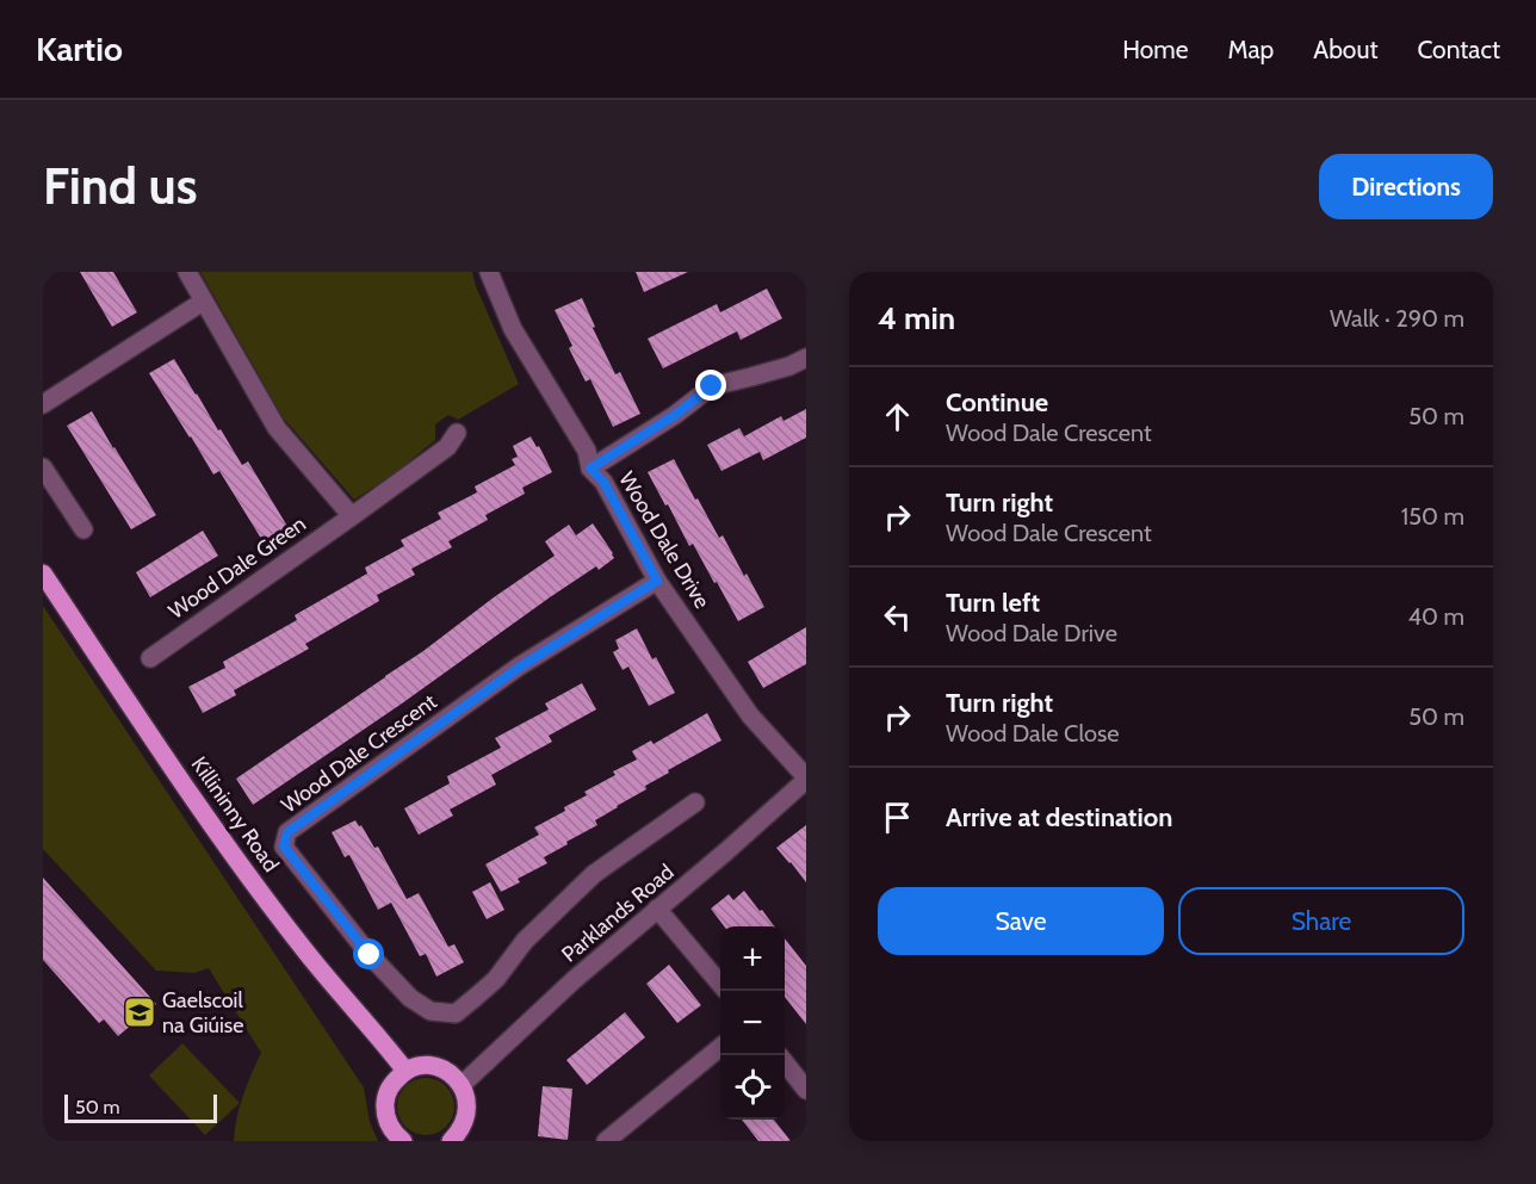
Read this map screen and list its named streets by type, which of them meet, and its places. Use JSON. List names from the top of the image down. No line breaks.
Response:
{"streets":{"main road":["Killininny Road"],"street":["Wood Dale Drive","Wood Dale Green","Wood Dale Crescent","Parklands Road"]},"crossings":[["Wood Dale Drive","Wood Dale Crescent"],["Wood Dale Drive","Parklands Road"]],"places":{"school or university":["Gaelscoil na Giúise"]},"scale_bar":"50 m","page":{"header":"Kartio","nav":["Home","Map","About","Contact"],"buttons":["Directions",["Save","Share"]],"title":"Find us","heading":["4 min","Walk · 290 m"],"list":[["Continue","Wood Dale Crescent","50 m"],["Turn right","Wood Dale Crescent","150 m"],["Turn left","Wood Dale Drive","40 m"],["Turn right","Wood Dale Close","50 m"],"Arrive at destination"],"map_buttons":["+","−"],"scale":"50 m"}}
